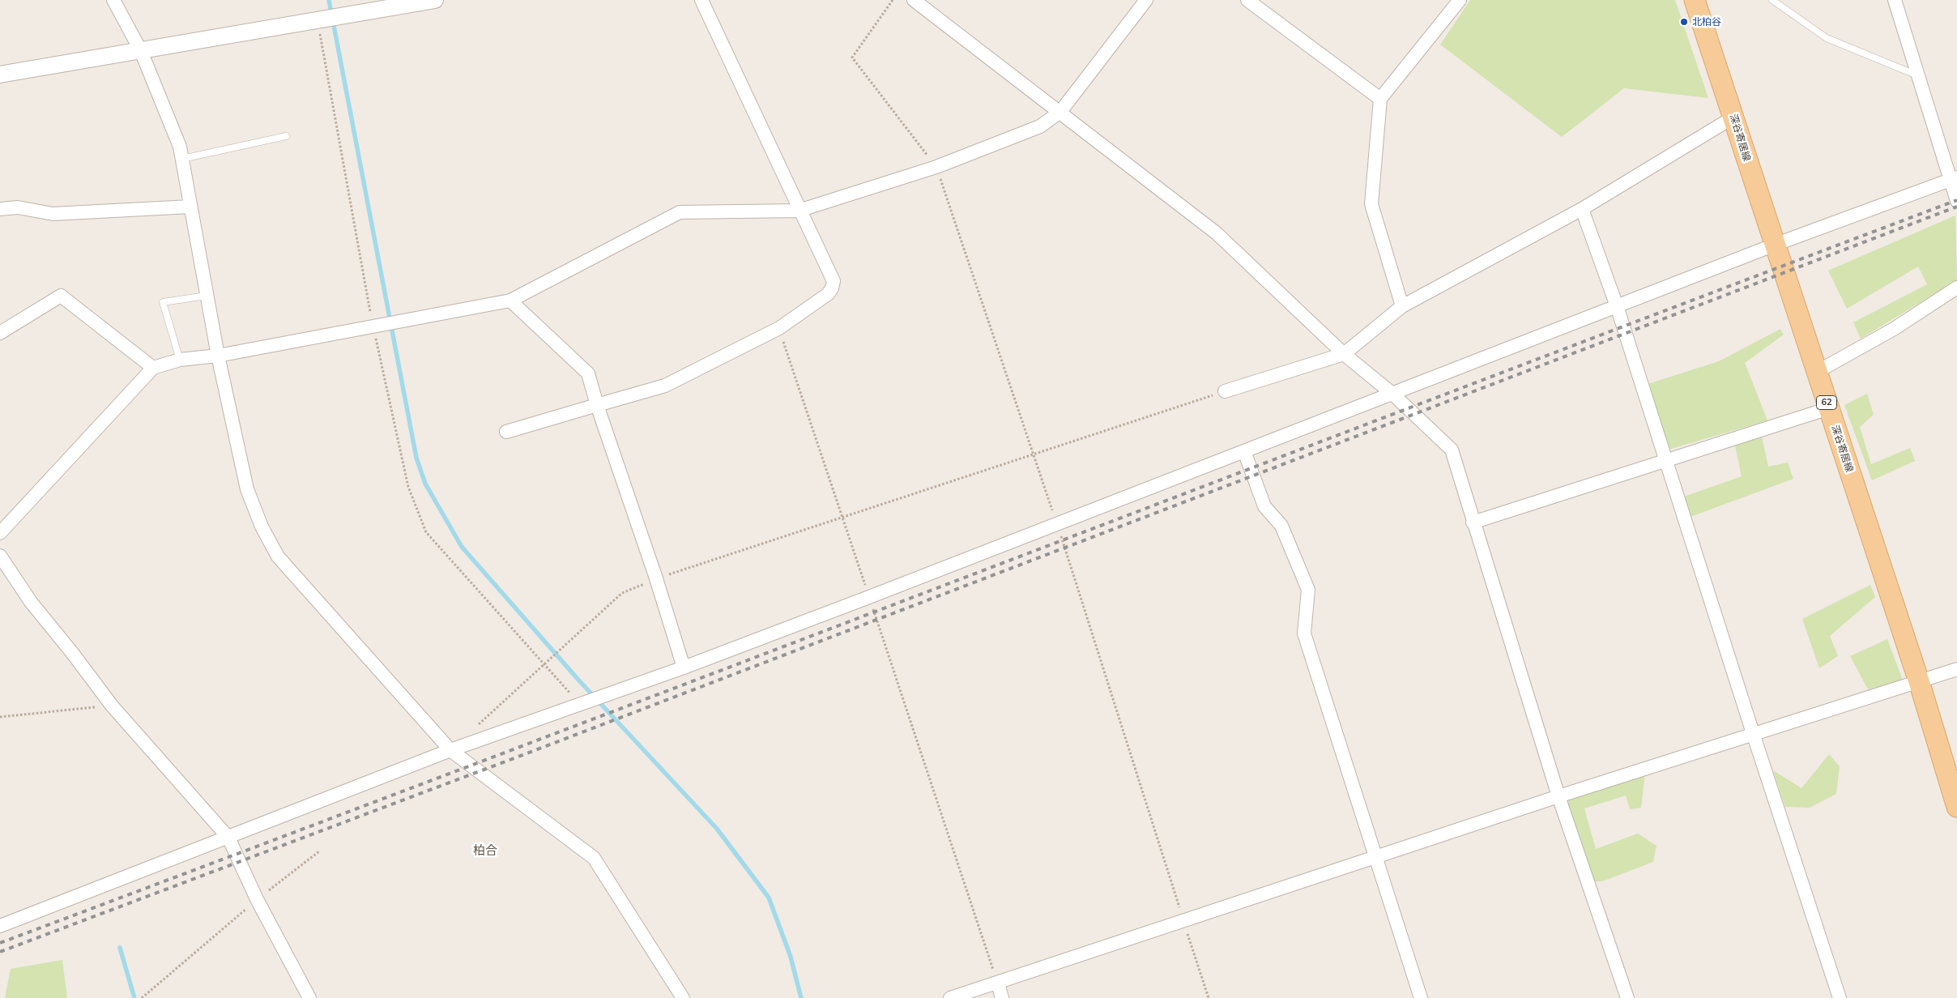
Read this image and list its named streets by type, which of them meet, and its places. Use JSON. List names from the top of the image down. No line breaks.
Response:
{"streets":{"main road":["深谷寄居線","62"]},"districts":["柏合"],"places":["北柏谷"]}
